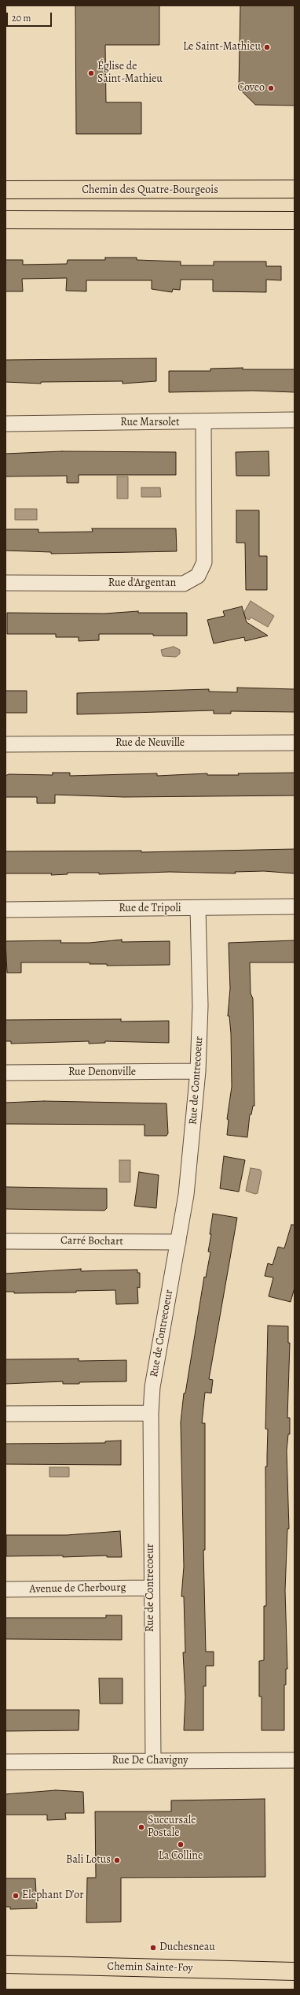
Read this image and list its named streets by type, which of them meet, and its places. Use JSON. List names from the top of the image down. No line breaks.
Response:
{"streets":{"main road":["Chemin des Quatre-Bourgeois","Chemin Sainte-Foy"],"street":["Rue Marsolet","Rue d'Argentan","Rue de Neuville","Rue de Tripoli","Rue Denonville","Rue de Contrecoeur","Carré Bochart","Avenue de Cherbourg","Rue De Chavigny"]},"crossings":[["Rue Marsolet","Rue d'Argentan"],["Rue de Tripoli","Rue de Contrecoeur"],["Rue Denonville","Rue de Contrecoeur"],["Rue de Contrecoeur","Carré Bochart"],["Rue de Contrecoeur","Avenue de Cherbourg"],["Rue de Contrecoeur","Rue De Chavigny"]],"places":["Le Saint-Mathieu","Église de Saint-Mathieu","Coveo","Succursale Postale","La Colline","Bali Lotus","Elephant D’or","Duchesneau"],"scale_bar":"20 m"}
